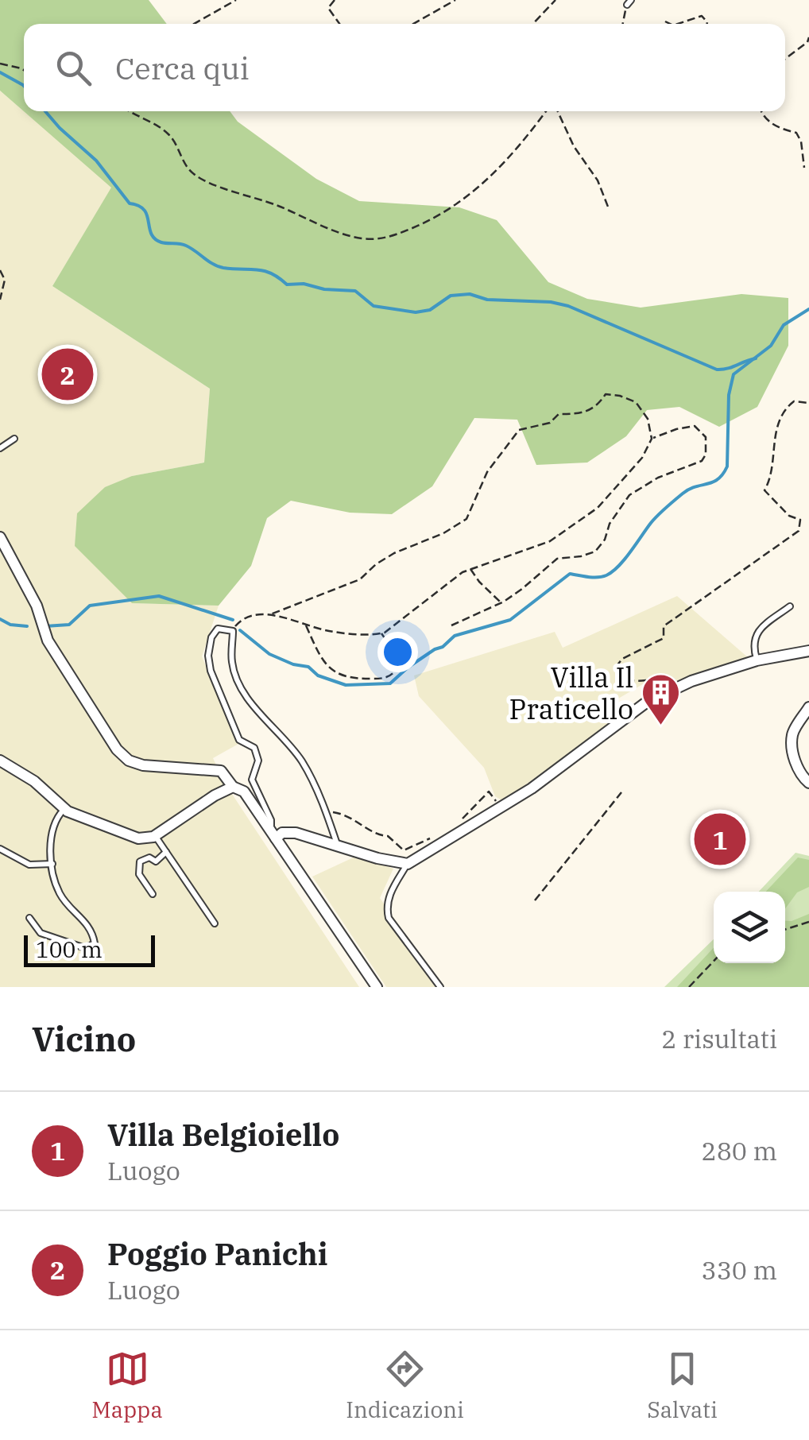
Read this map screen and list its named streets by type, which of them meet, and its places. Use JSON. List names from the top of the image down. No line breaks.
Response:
{"places":{"building":["Villa Il Praticello"]},"scale_bar":"100 m","page":{"search":"Cerca qui","pins":["2","1"],"scale":"100 m","heading":["Vicino","2 risultati"],"list":[{"mark":"1","name":"Villa Belgioiello","note":"Luogo","value":"280 m"},{"mark":"2","name":"Poggio Panichi","note":"Luogo","value":"330 m"}],"nav":["Mappa","Indicazioni","Salvati"]}}
